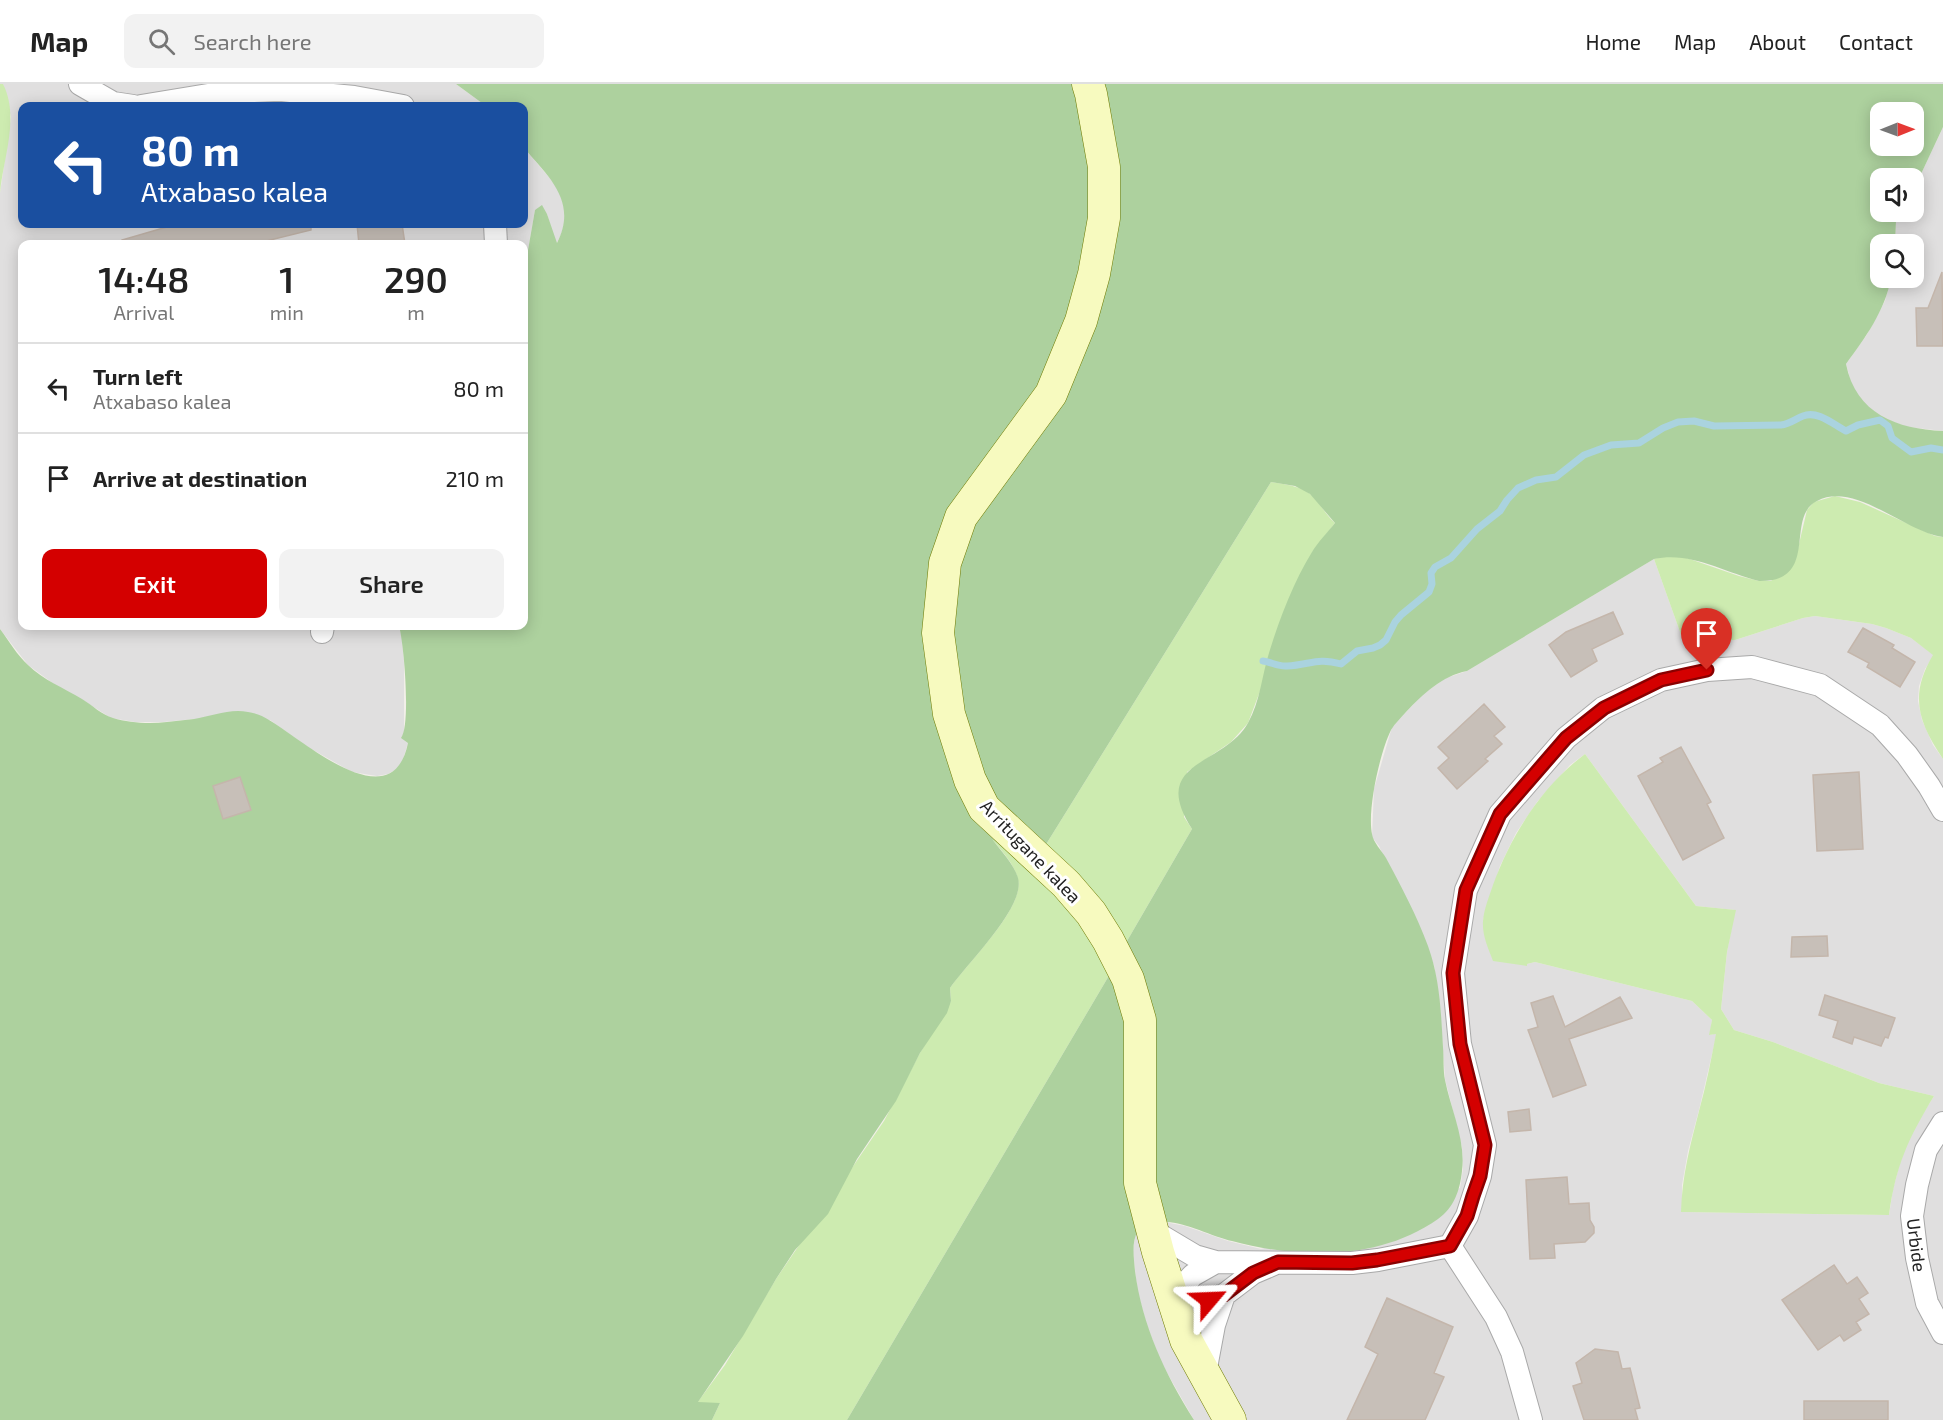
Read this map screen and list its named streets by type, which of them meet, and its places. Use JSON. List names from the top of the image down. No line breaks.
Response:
{"streets":{"street":["Arritugane kalea","Urbide"]},"north":"right","page":{"header":"Map","search":"Search here","nav":["Home","Map","About","Contact"],"turn":["80 m","Atxabaso kalea"],"eta":["14:48","Arrival","1","min","290","m"],"list":[{"name":"Turn left","note":"Atxabaso kalea","value":"80 m"},{"name":"Arrive at destination","value":"210 m"}],"buttons":["Exit","Share"]}}
